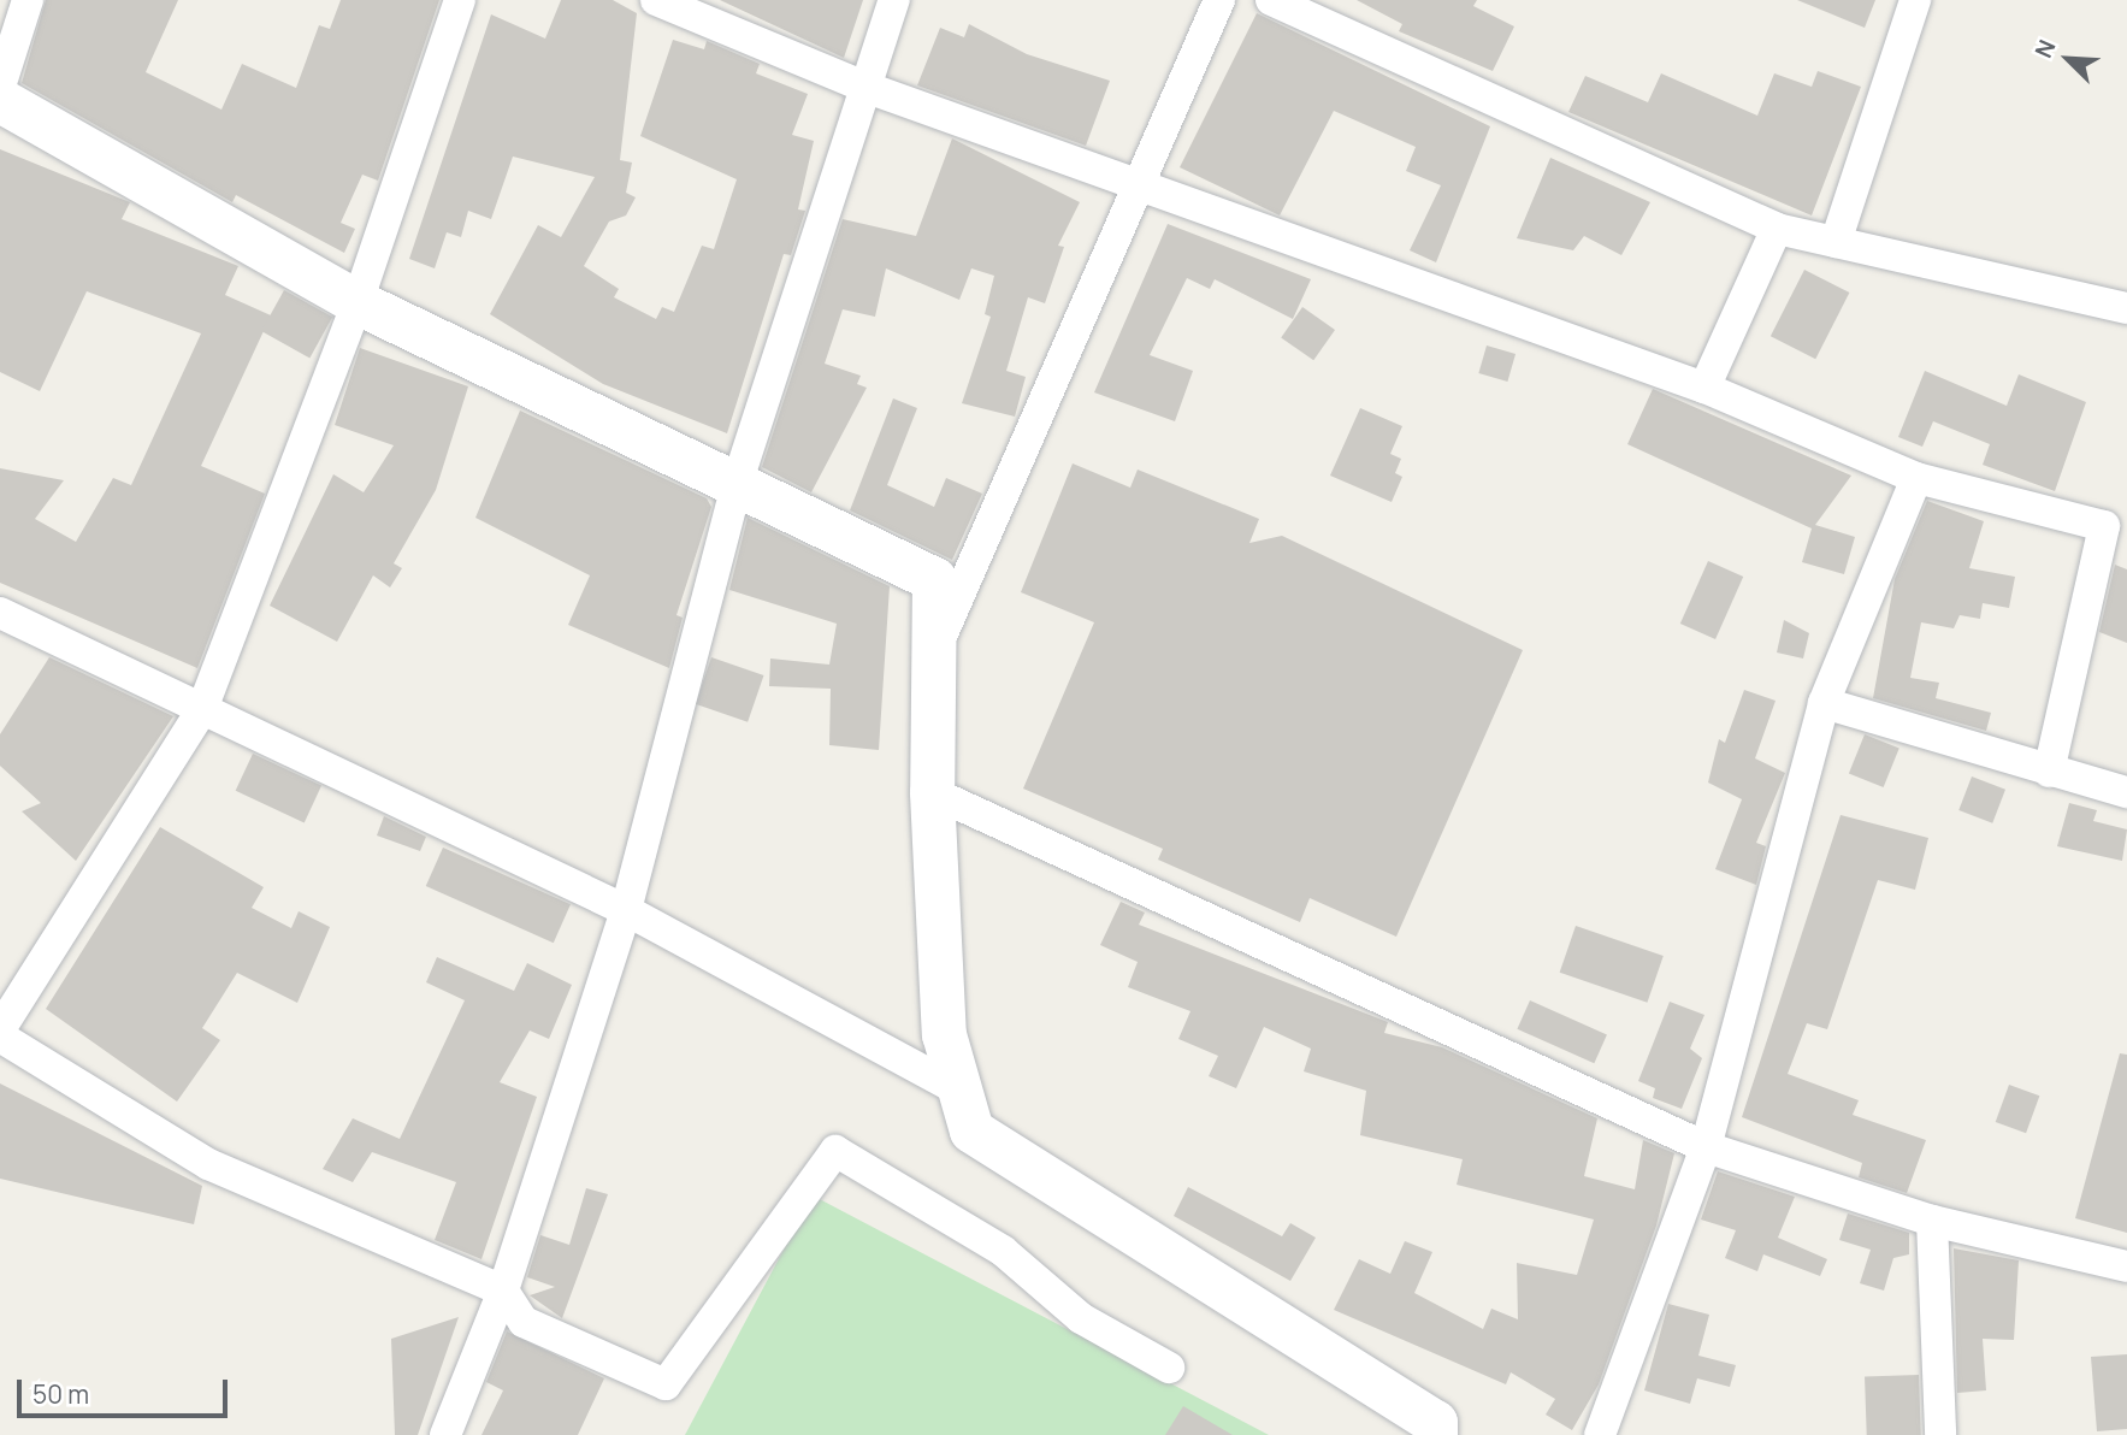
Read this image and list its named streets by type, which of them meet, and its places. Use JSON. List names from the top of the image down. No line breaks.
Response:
{"scale_bar":"50 m","north":"top left"}
